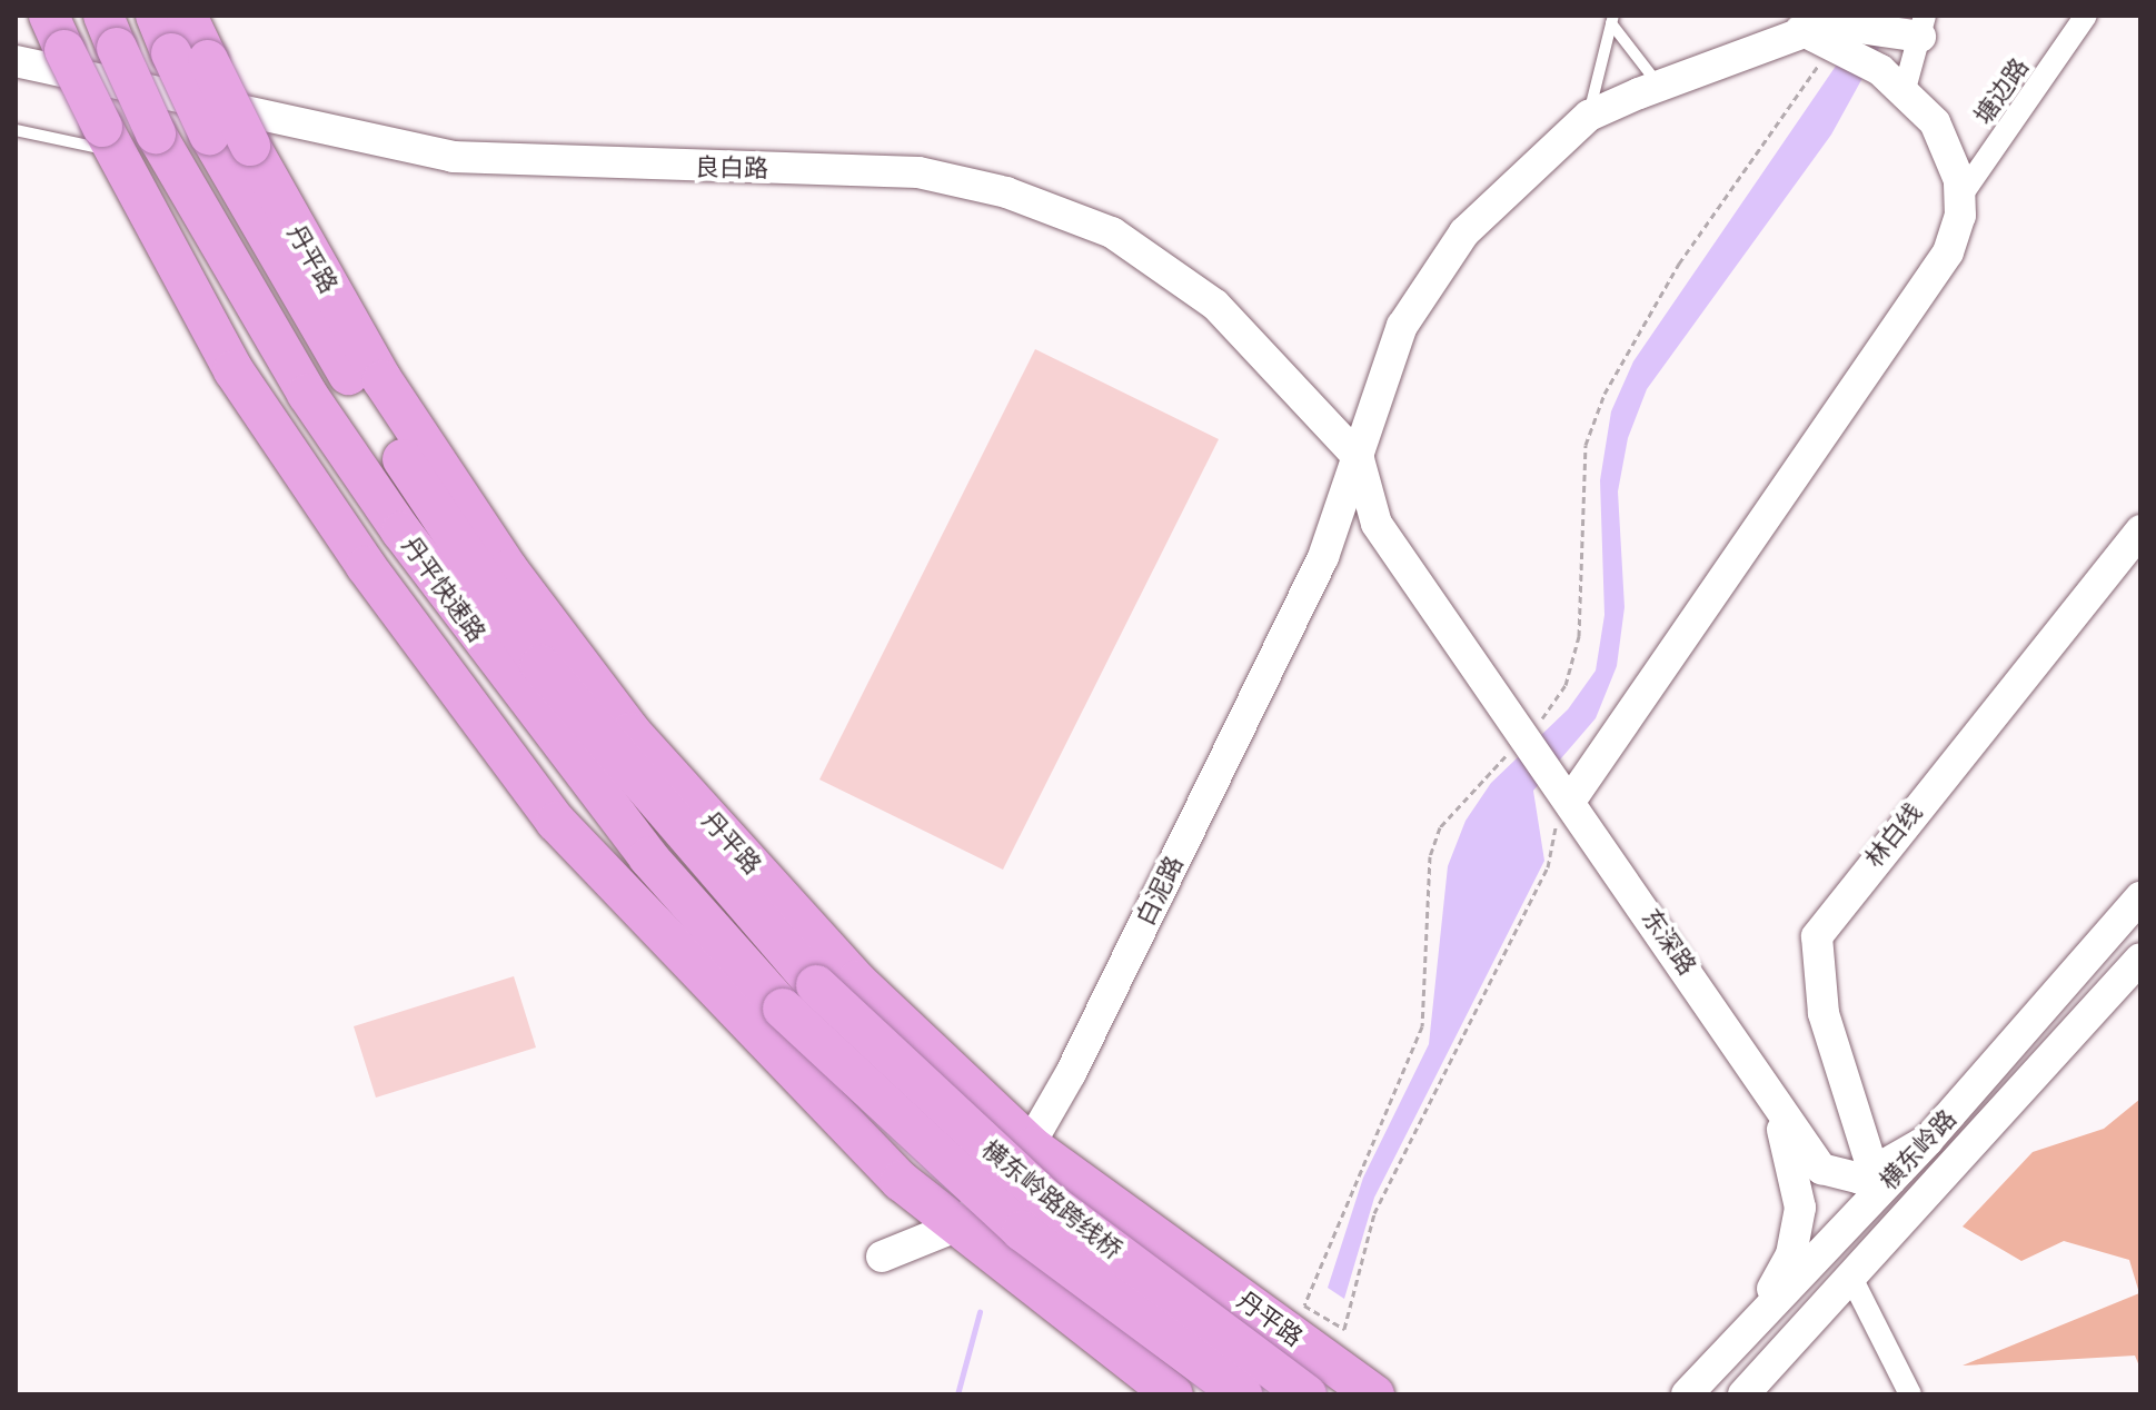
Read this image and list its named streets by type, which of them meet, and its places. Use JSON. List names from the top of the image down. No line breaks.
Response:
{"streets":{"highway":["丹平路","丹平快速路","横东岭路跨线桥"],"street":["塘边路","良白路","林白线","白泥路","东深路","横东岭路"]},"crossings":[["良白路","白泥路"],["丹平路","丹平快速路"],["丹平路","白泥路"],["丹平快速路","横东岭路跨线桥"],["林白线","东深路"],["林白线","横东岭路"],["东深路","横东岭路"]]}
